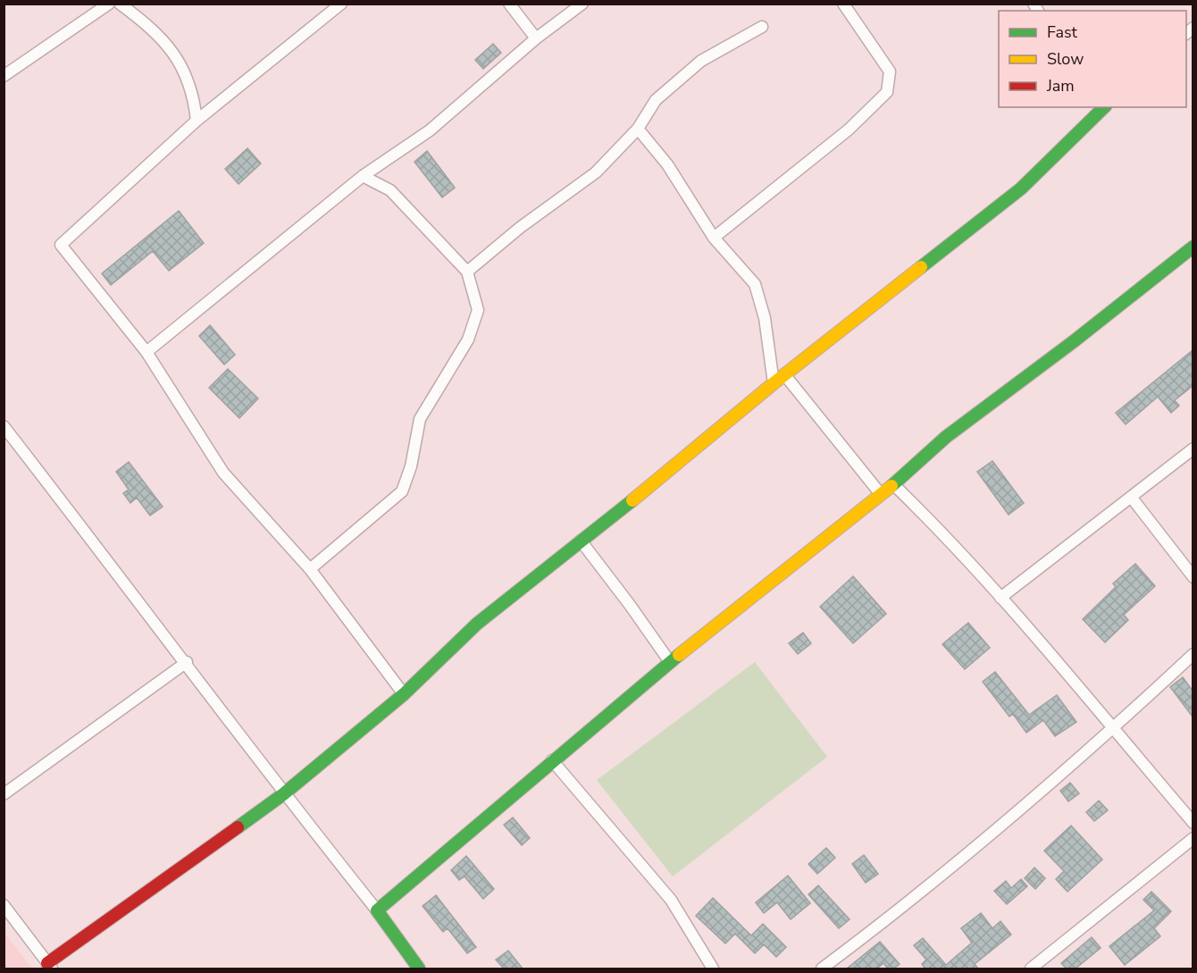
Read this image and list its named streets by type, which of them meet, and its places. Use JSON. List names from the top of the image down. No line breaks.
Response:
{"legend":["Fast","Slow","Jam"]}
